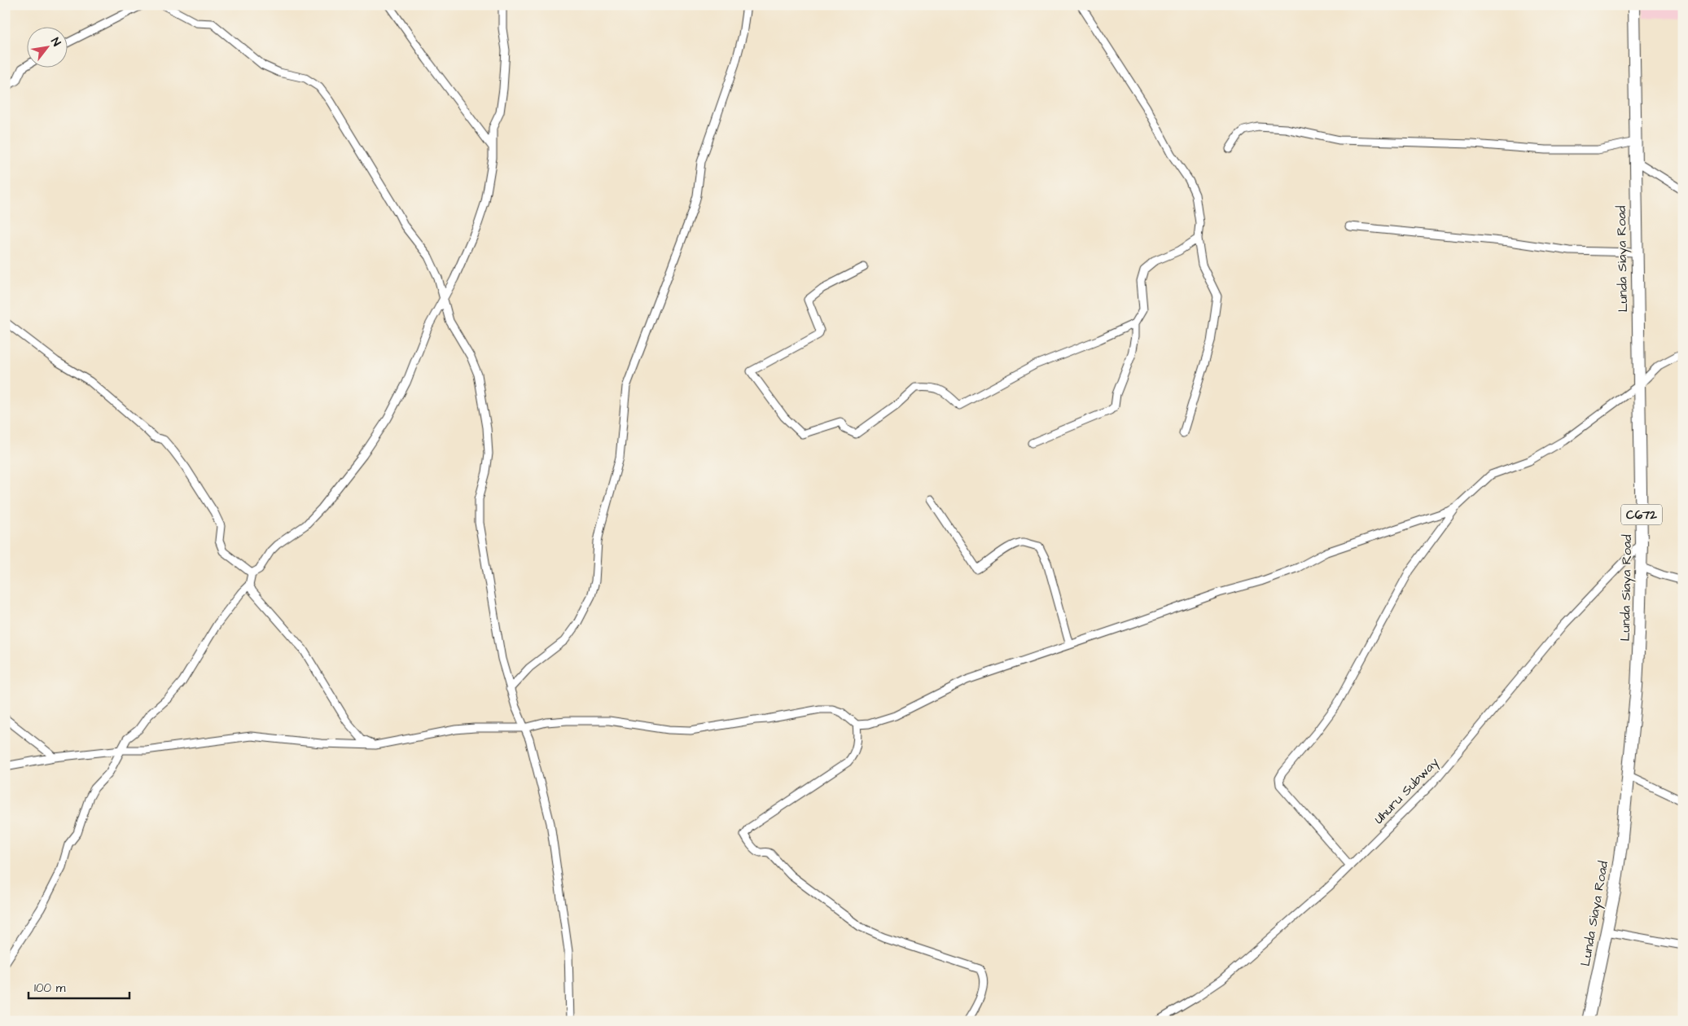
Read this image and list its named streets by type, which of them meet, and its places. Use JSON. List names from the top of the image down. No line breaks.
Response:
{"streets":{"main road":["Lunda Siaya Road","C672"],"street":["Uhuru Subway"]},"crossings":[["Lunda Siaya Road","Uhuru Subway"]],"scale_bar":"100 m","north":"top right"}
